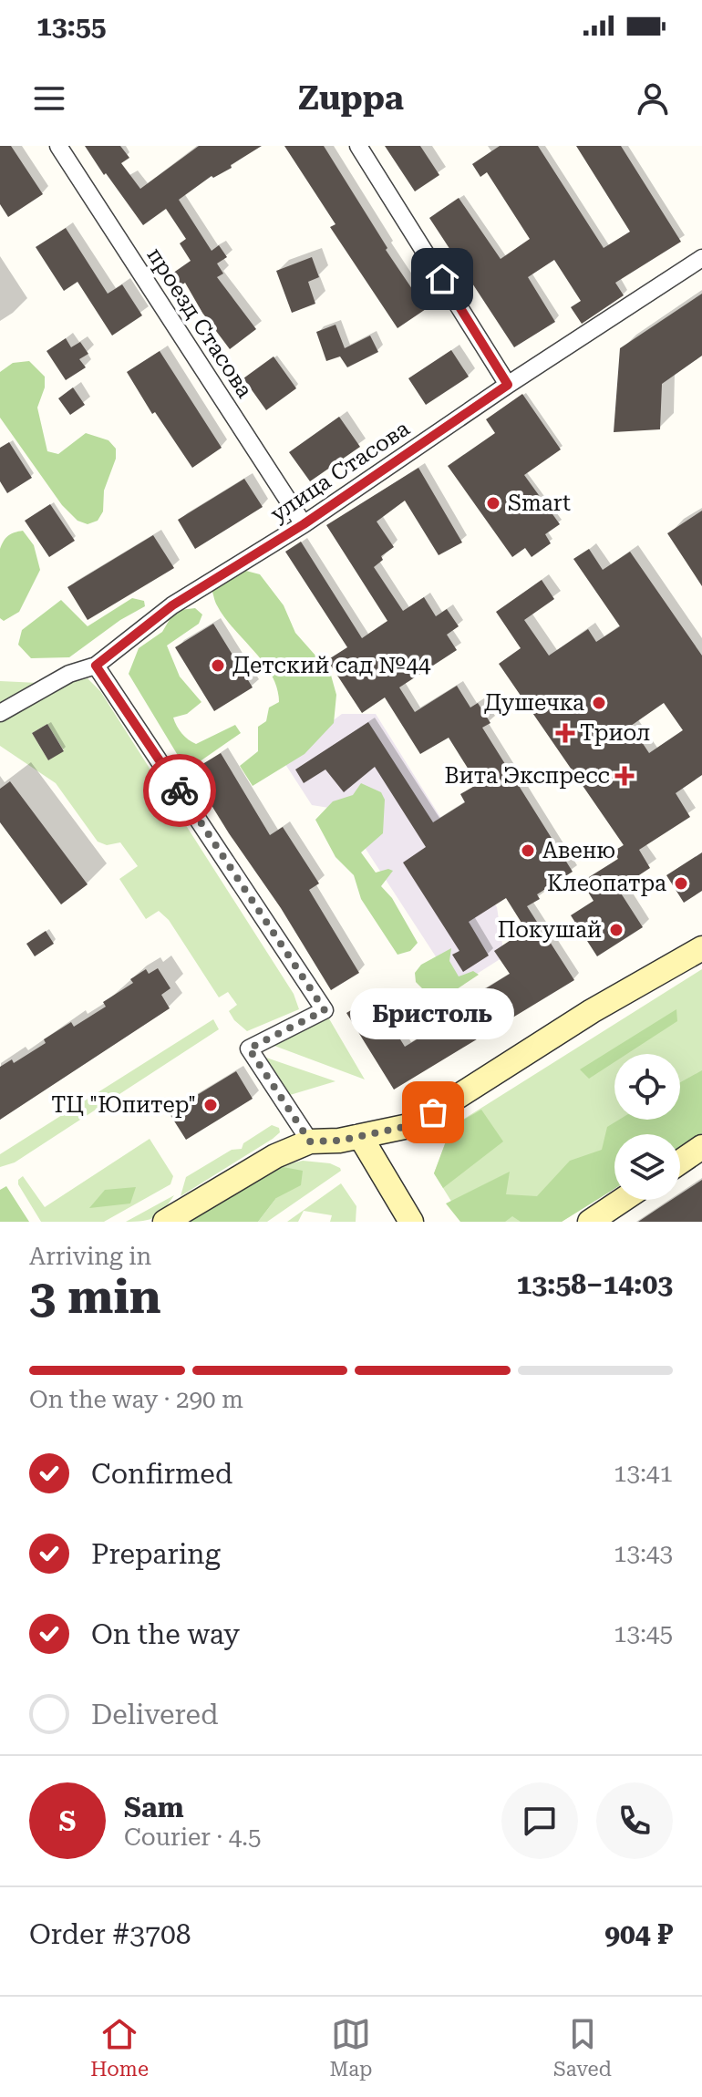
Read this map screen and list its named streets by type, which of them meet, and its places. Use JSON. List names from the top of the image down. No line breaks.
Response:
{"streets":{"street":["проезд Стасова","улица Стасова"]},"crossings":[["проезд Стасова","улица Стасова"]],"places":{"other":["Smart","Детский сад №44","Душечка","Авеню","Клеопатра","Покушай","ТЦ \"Юпитер\"","Бристоль"],"health":["Триол","Вита Экспресс"]},"page":{"status":"13:55","header":"Zuppa","bubble":"Бристоль","heading":["3 min","Arriving in","13:58–14:03"],"panel":["Sam","Courier · 4.5","Order #3708","904 ₽"],"bar":"On the way · 290 m","list":[["Confirmed","13:41"],["Preparing","13:43"],["On the way","13:45"],"Delivered"],"round":"S","tabs":["Home","Map","Saved"]}}
